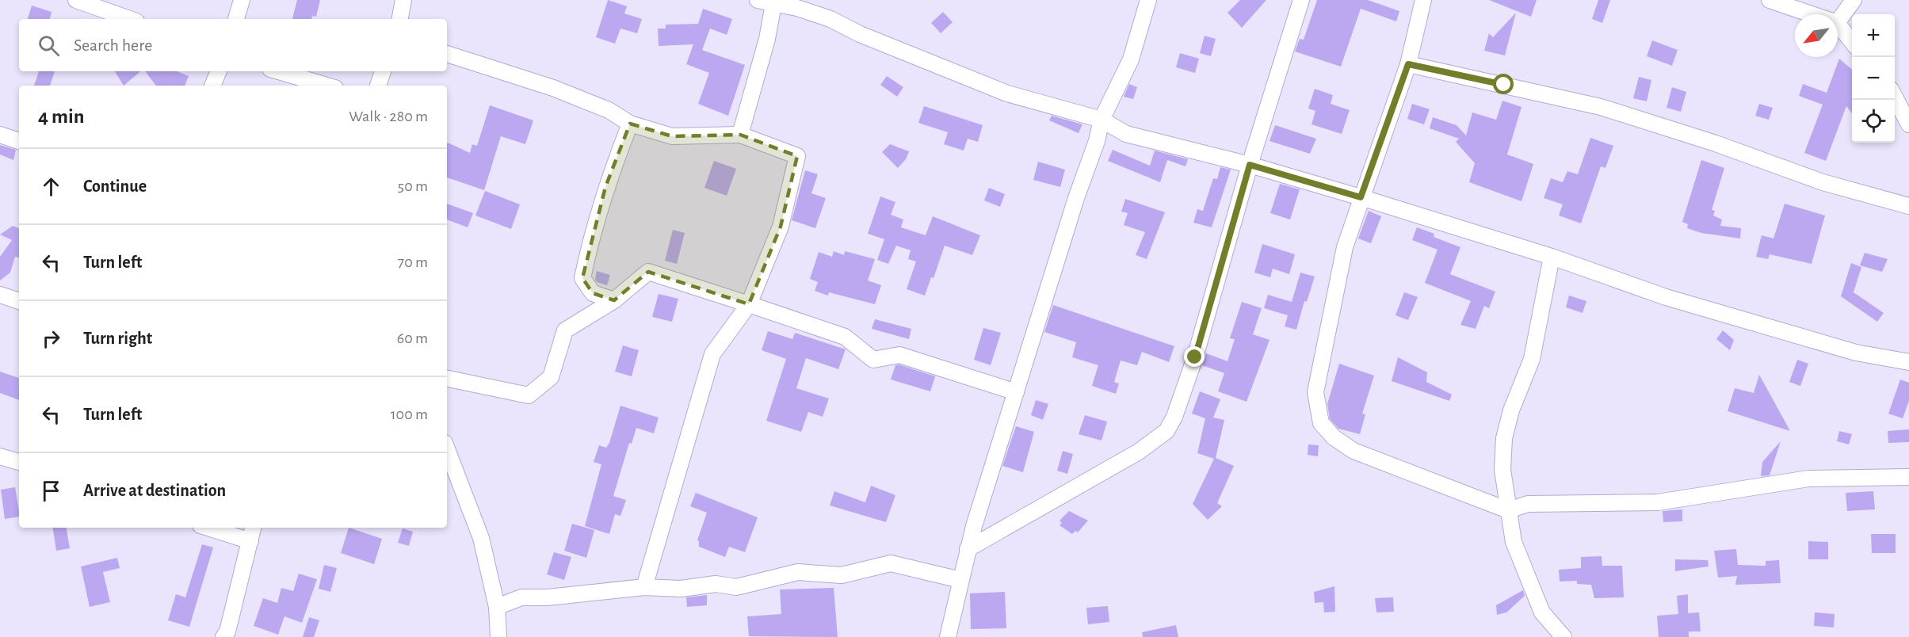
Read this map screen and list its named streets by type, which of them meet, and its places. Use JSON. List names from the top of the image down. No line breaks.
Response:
{"north":"bottom left","page":{"map_buttons":["+","−"],"search":"Search here","heading":["4 min","Walk · 280 m"],"list":[["Continue","50 m"],["Turn left","70 m"],["Turn right","60 m"],["Turn left","100 m"],"Arrive at destination"]}}
